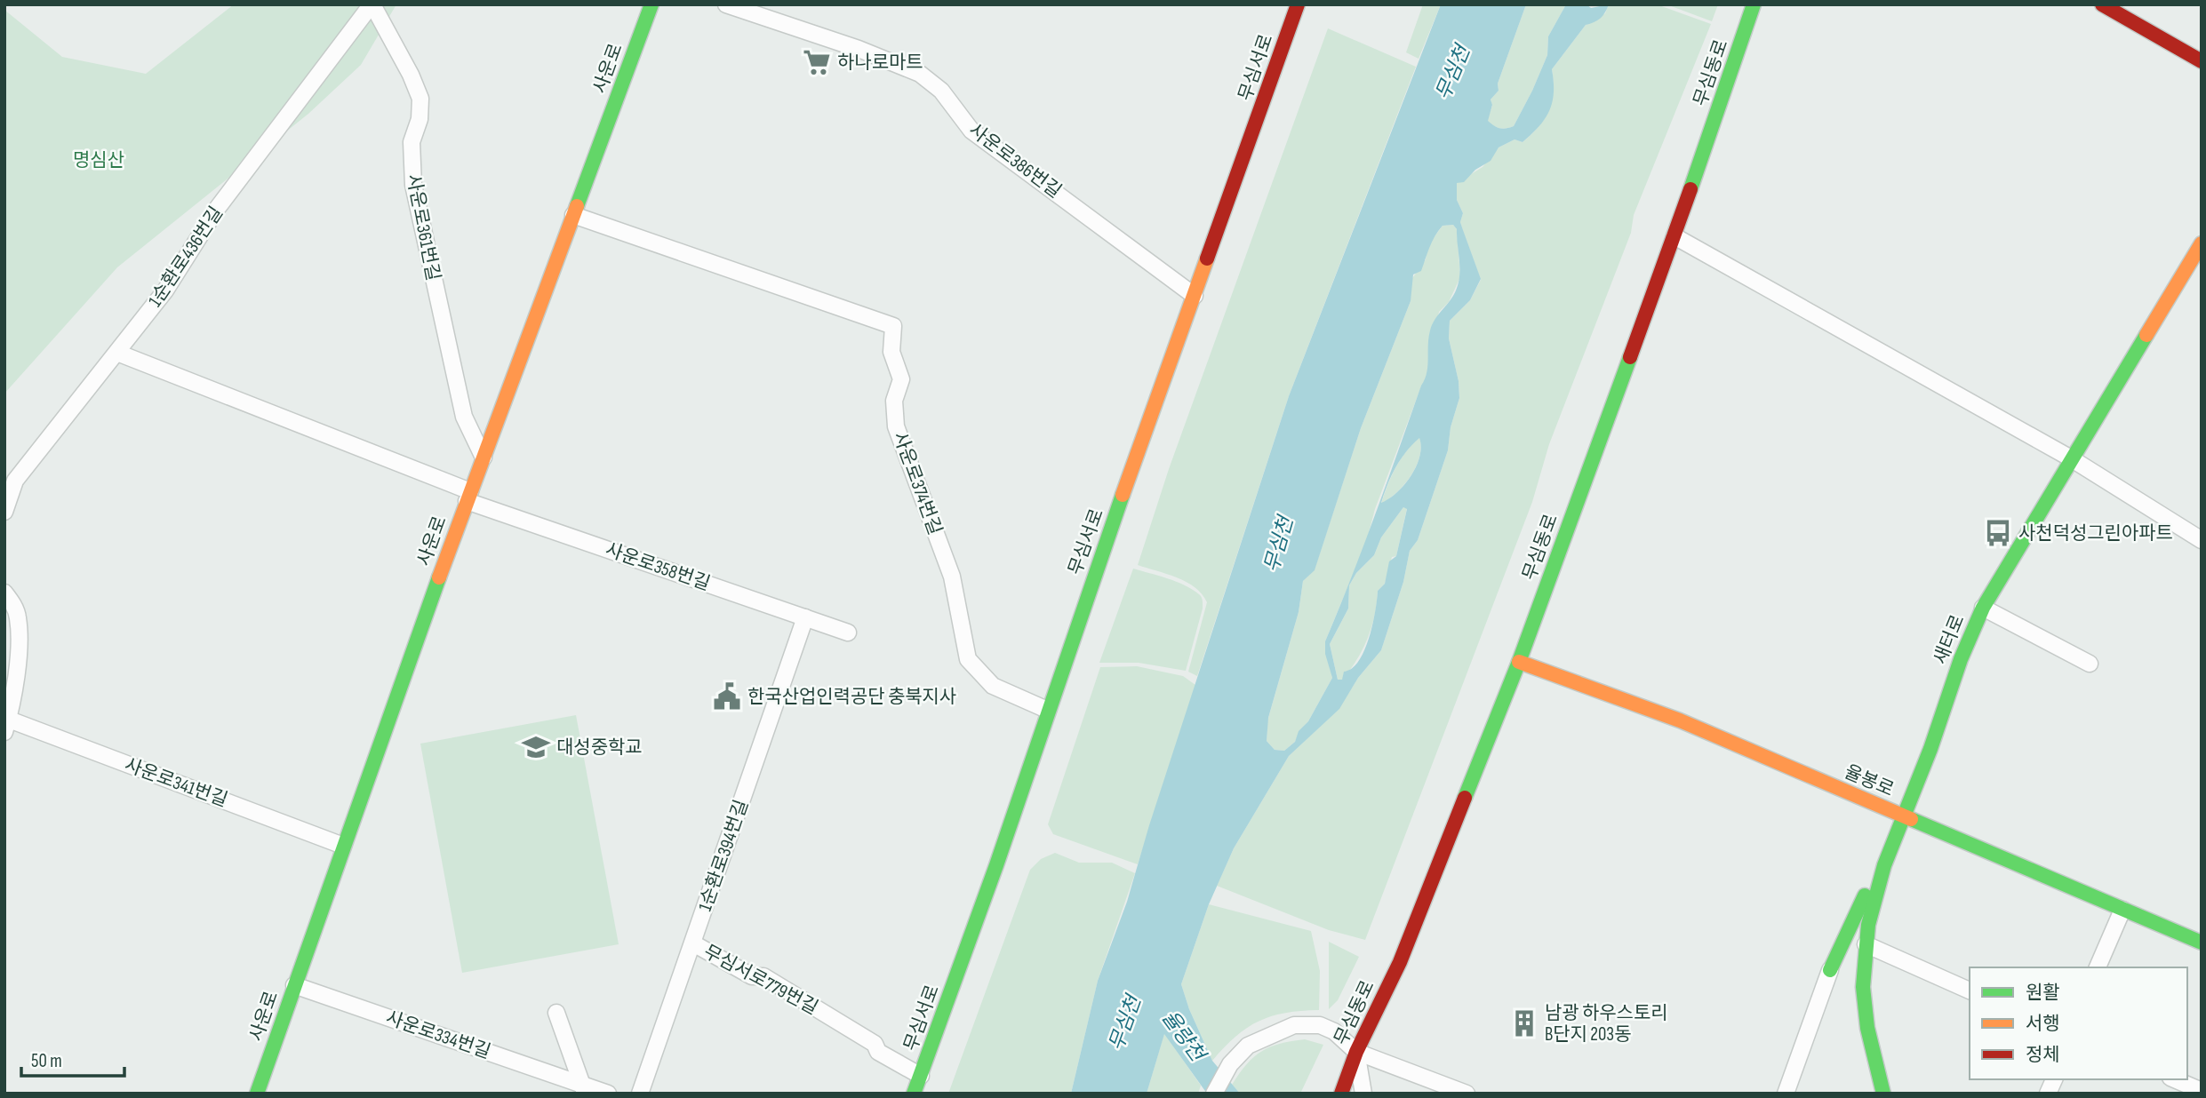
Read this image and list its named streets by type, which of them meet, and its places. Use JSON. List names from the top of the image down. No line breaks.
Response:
{"streets":{"street":["무심서로","사운로","무심동로","사운로386번길","사운로361번길","1순환로436번길","사운로374번길","사운로358번길","새터로","율봉로","사운로341번길","1순환로394번길","무심서로779번길","사운로334번길"]},"crossings":[["무심서로","사운로386번길"],["무심서로","사운로374번길"],["무심서로","무심서로779번길"],["사운로","사운로361번길"],["사운로","사운로374번길"],["사운로","사운로358번길"],["사운로","사운로341번길"],["사운로","사운로334번길"],["무심동로","율봉로"],["사운로361번길","1순환로436번길"],["1순환로436번길","사운로358번길"],["사운로358번길","1순환로394번길"],["새터로","율봉로"],["1순환로394번길","무심서로779번길"]],"water":["무심천","율량천"],"parks":["명심산"],"places":{"supermarket":["하나로마트"],"bus stop":["사천덕성그린아파트"],"public building":["한국산업인력공단 충북지사"],"school or university":["대성중학교"],"building":["남광 하우스토리 B단지 203동"]},"legend":["원활","서행","정체"],"scale_bar":"50 m"}
